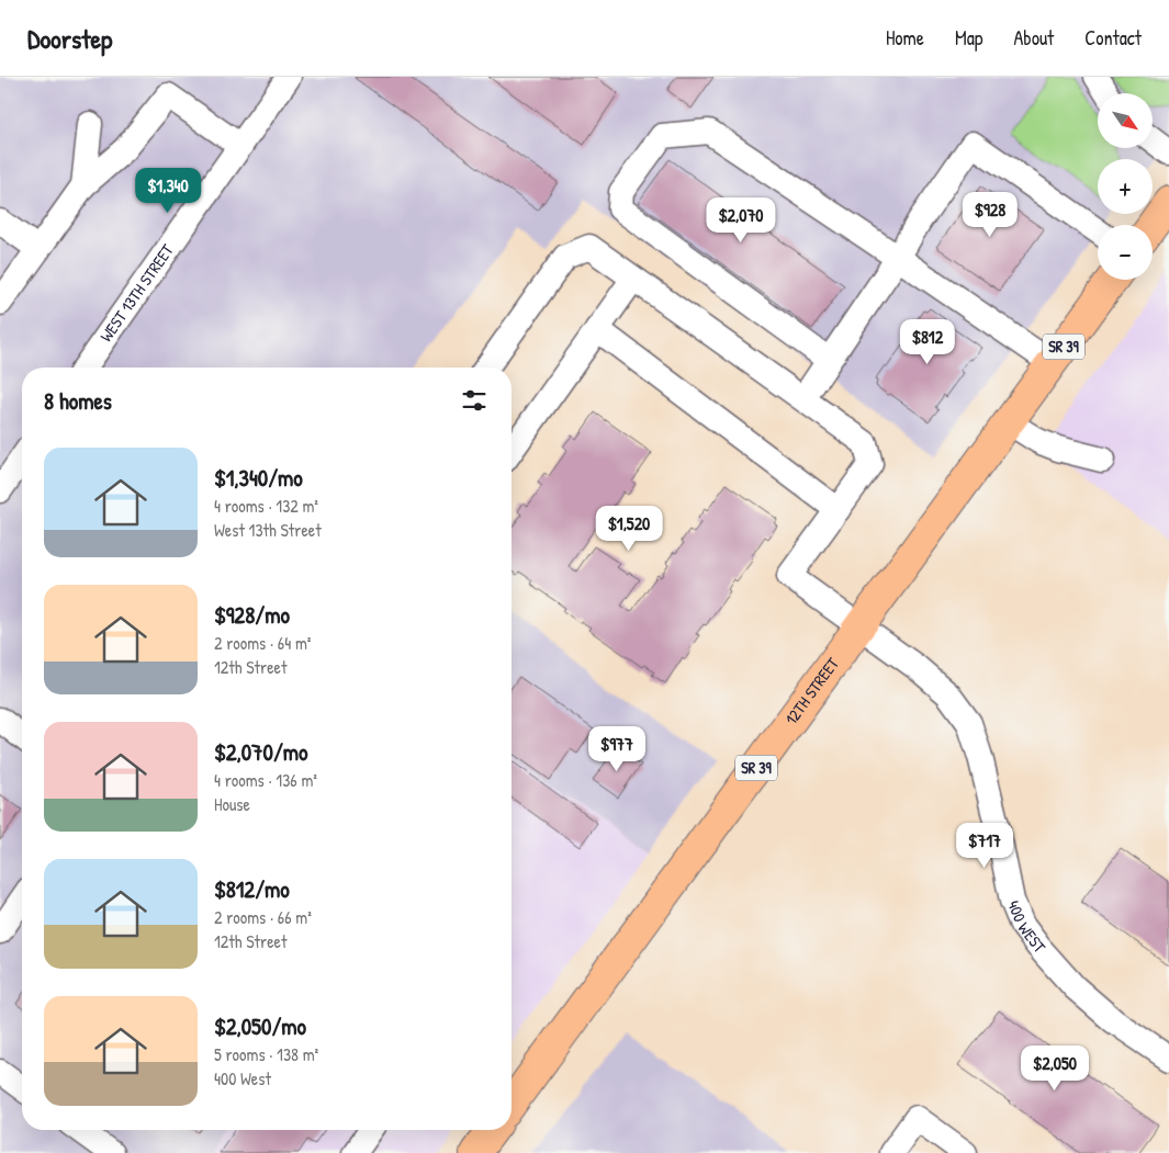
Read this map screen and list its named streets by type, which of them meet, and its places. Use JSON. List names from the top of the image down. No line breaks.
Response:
{"streets":{"main road":["SR 39","12TH STREET"],"street":["WEST 13TH STREET","400 WEST"]},"crossings":[["12TH STREET","400 WEST"]],"north":"bottom right","page":{"header":"Doorstep","nav":["Home","Map","About","Contact"],"map_buttons":["+","−"],"price":["$1,340","$928","$2,070","$812","$1,520","$977","$717","$2,050"],"heading":"8 homes","list":[{"name":"$1,340/mo","note":"4 rooms · 132 m² · West 13th Street"},{"name":"$928/mo","note":"2 rooms · 64 m² · 12th Street"},{"name":"$2,070/mo","note":"4 rooms · 136 m² · House"},{"name":"$812/mo","note":"2 rooms · 66 m² · 12th Street"},{"name":"$2,050/mo","note":"5 rooms · 138 m² · 400 West"}]}}
